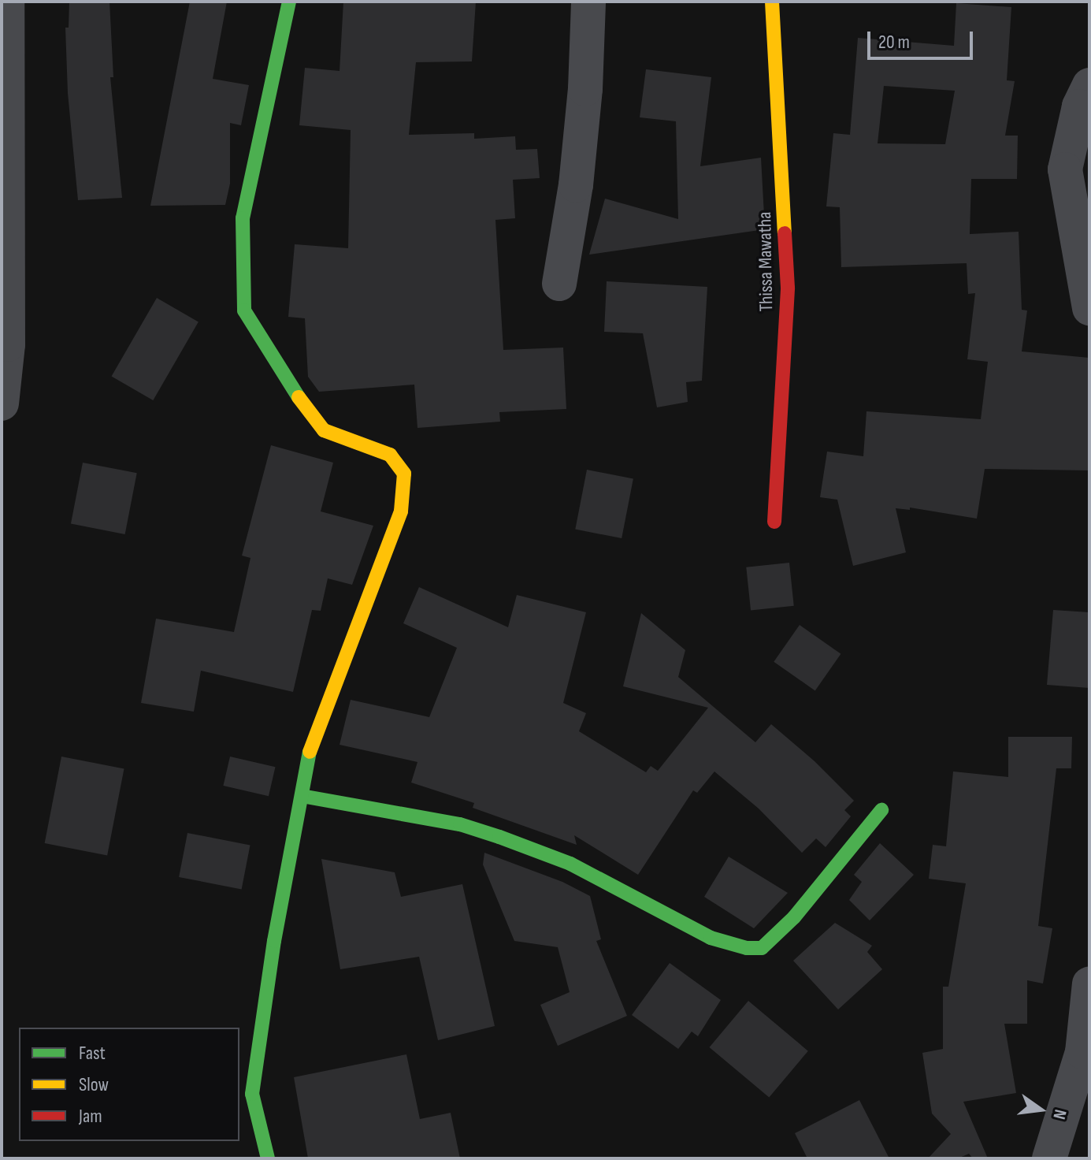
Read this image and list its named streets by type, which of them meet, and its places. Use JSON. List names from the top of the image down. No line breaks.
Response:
{"streets":{"street":["Thissa Mawatha"]},"legend":["Fast","Slow","Jam"],"scale_bar":"20 m","north":"right"}
